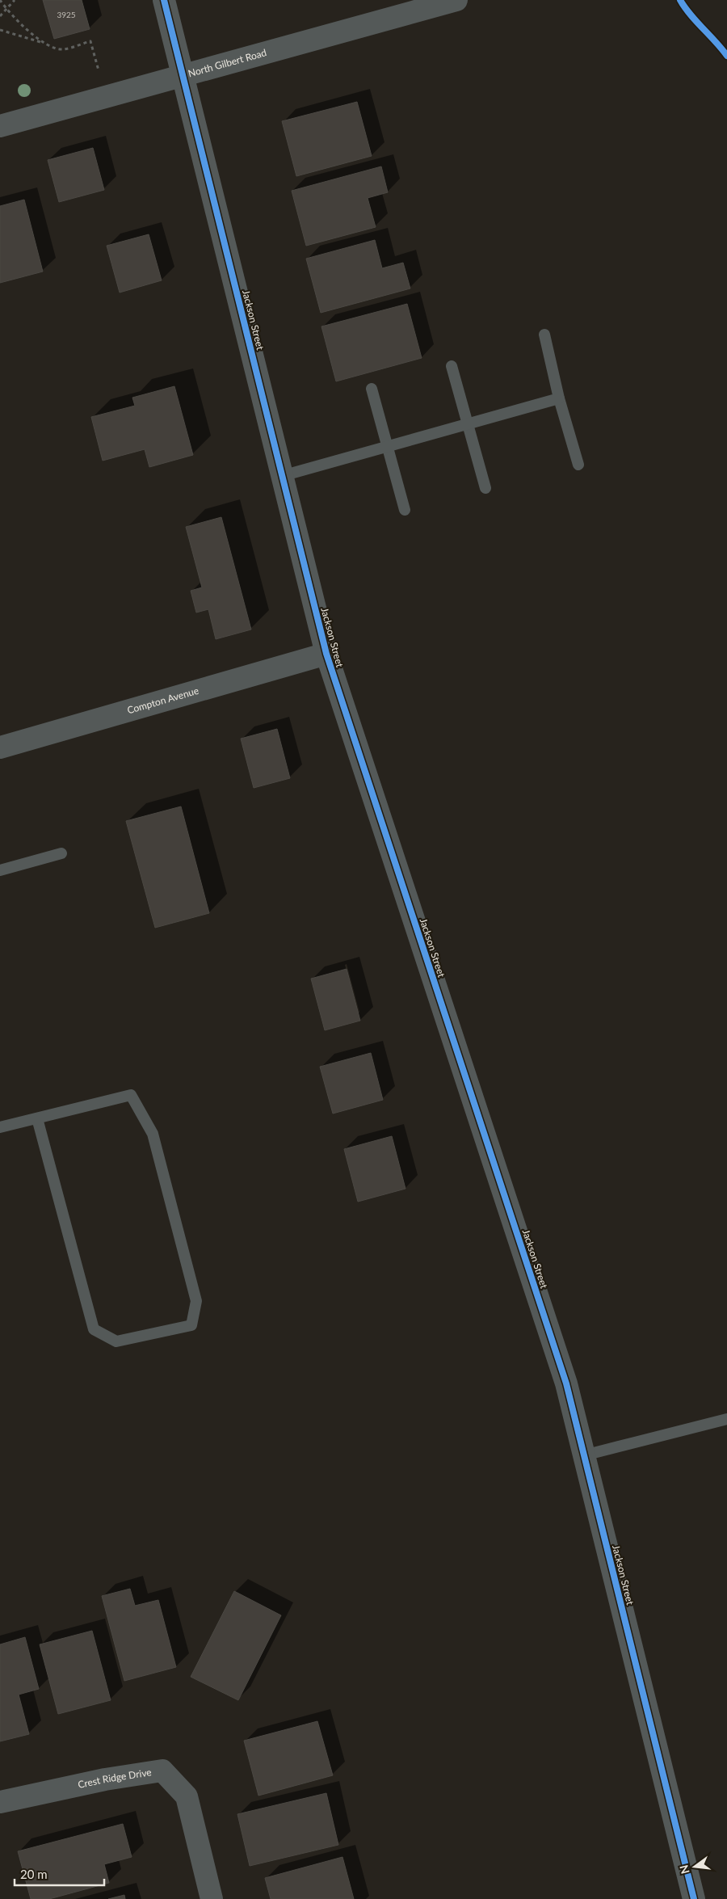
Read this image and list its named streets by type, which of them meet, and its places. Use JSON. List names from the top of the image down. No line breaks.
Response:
{"streets":{"street":["North Gilbert Road","Jackson Street","Compton Avenue","Crest Ridge Drive"]},"crossings":[["North Gilbert Road","Jackson Street"],["Jackson Street","Compton Avenue"]],"house_numbers":["3925"],"scale_bar":"20 m","north":"left"}
